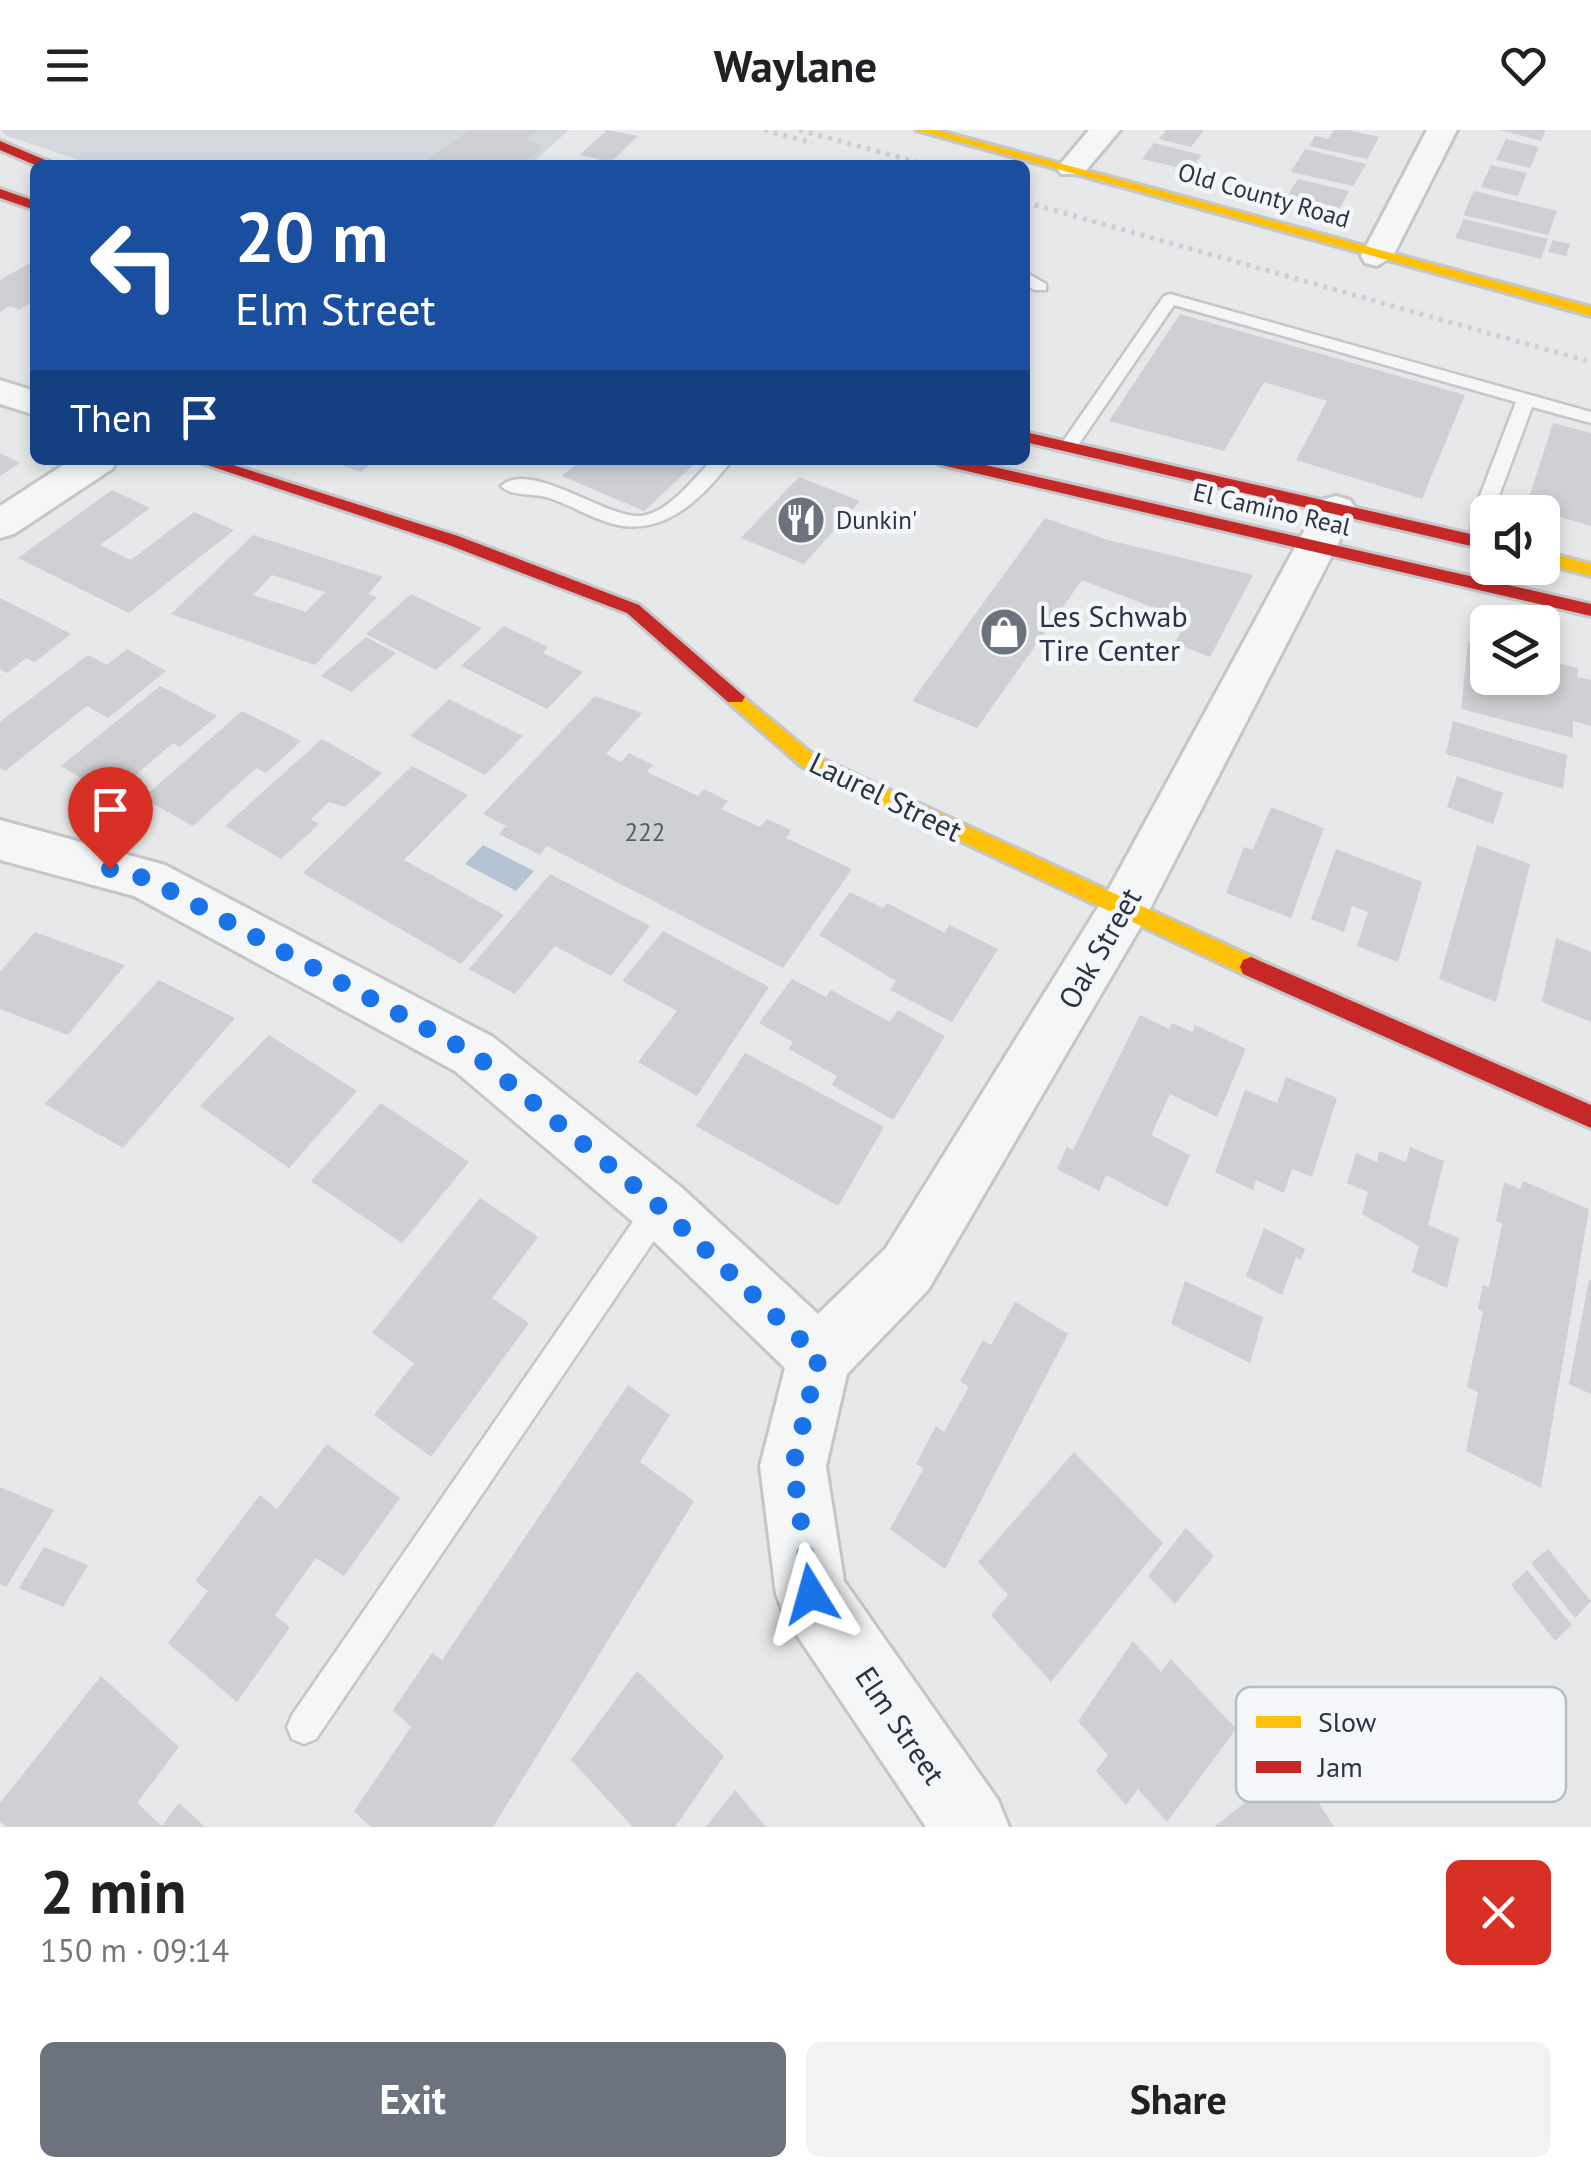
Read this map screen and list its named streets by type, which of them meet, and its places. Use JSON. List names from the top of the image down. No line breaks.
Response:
{"streets":{"main road":["Old County Road","El Camino Real","Laurel Street"],"street":["Oak Street","Elm Street"]},"crossings":[["El Camino Real","Oak Street"],["Laurel Street","Oak Street"],["Oak Street","Elm Street"]],"places":{"restaurant":["Dunkin'"],"shop":["Les Schwab Tire Center"]},"house_numbers":["222"],"legend":["Slow","Jam"],"page":{"header":"Waylane","turn":["20 m","Elm Street"],"then":"Then","heading":["2 min","150 m · 09:14"],"buttons":["Exit","Share"]}}
